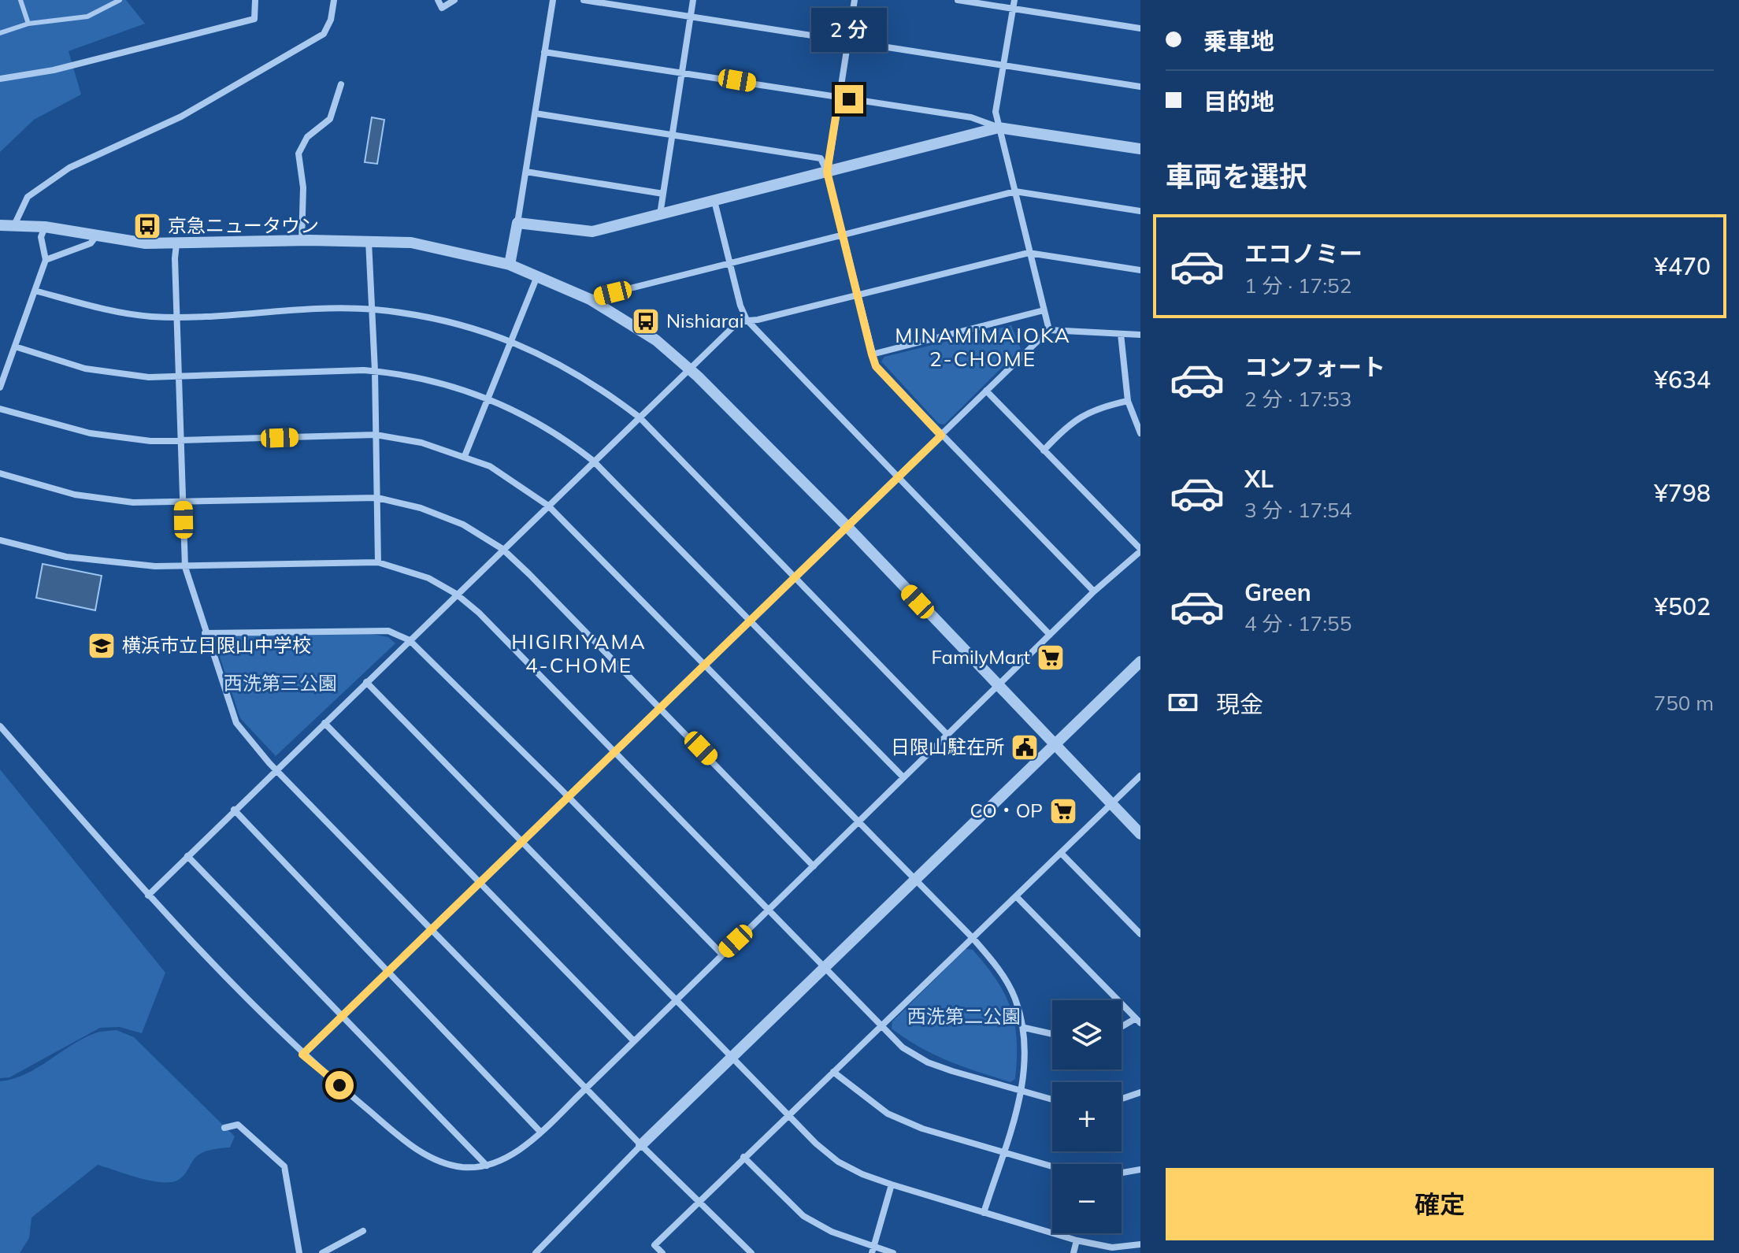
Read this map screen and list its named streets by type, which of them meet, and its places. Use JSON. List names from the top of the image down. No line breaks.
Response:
{"districts":["MINAMIMAIOKA 2-CHOME","HIGIRIYAMA 4-CHOME"],"parks":["西洗第三公園","西洗第二公園"],"places":{"bus stop":["京急ニュータウン","Nishiarai"],"school or university":["横浜市立日限山中学校"],"supermarket":["FamilyMart","CO・OP"],"public building":["日限山駐在所"]},"page":{"banner":["乗車地","目的地"],"bubble":"2 分","heading":"車両を選択","list":[{"name":"エコノミー","note":"1 分 · 17:52","value":"¥470"},{"name":"コンフォート","note":"2 分 · 17:53","value":"¥634"},{"name":"XL","note":"3 分 · 17:54","value":"¥798"},{"name":"Green","note":"4 分 · 17:55","value":"¥502"}],"pay":["現金","750 m"],"map_buttons":["+","−"],"buttons":"確定"}}
